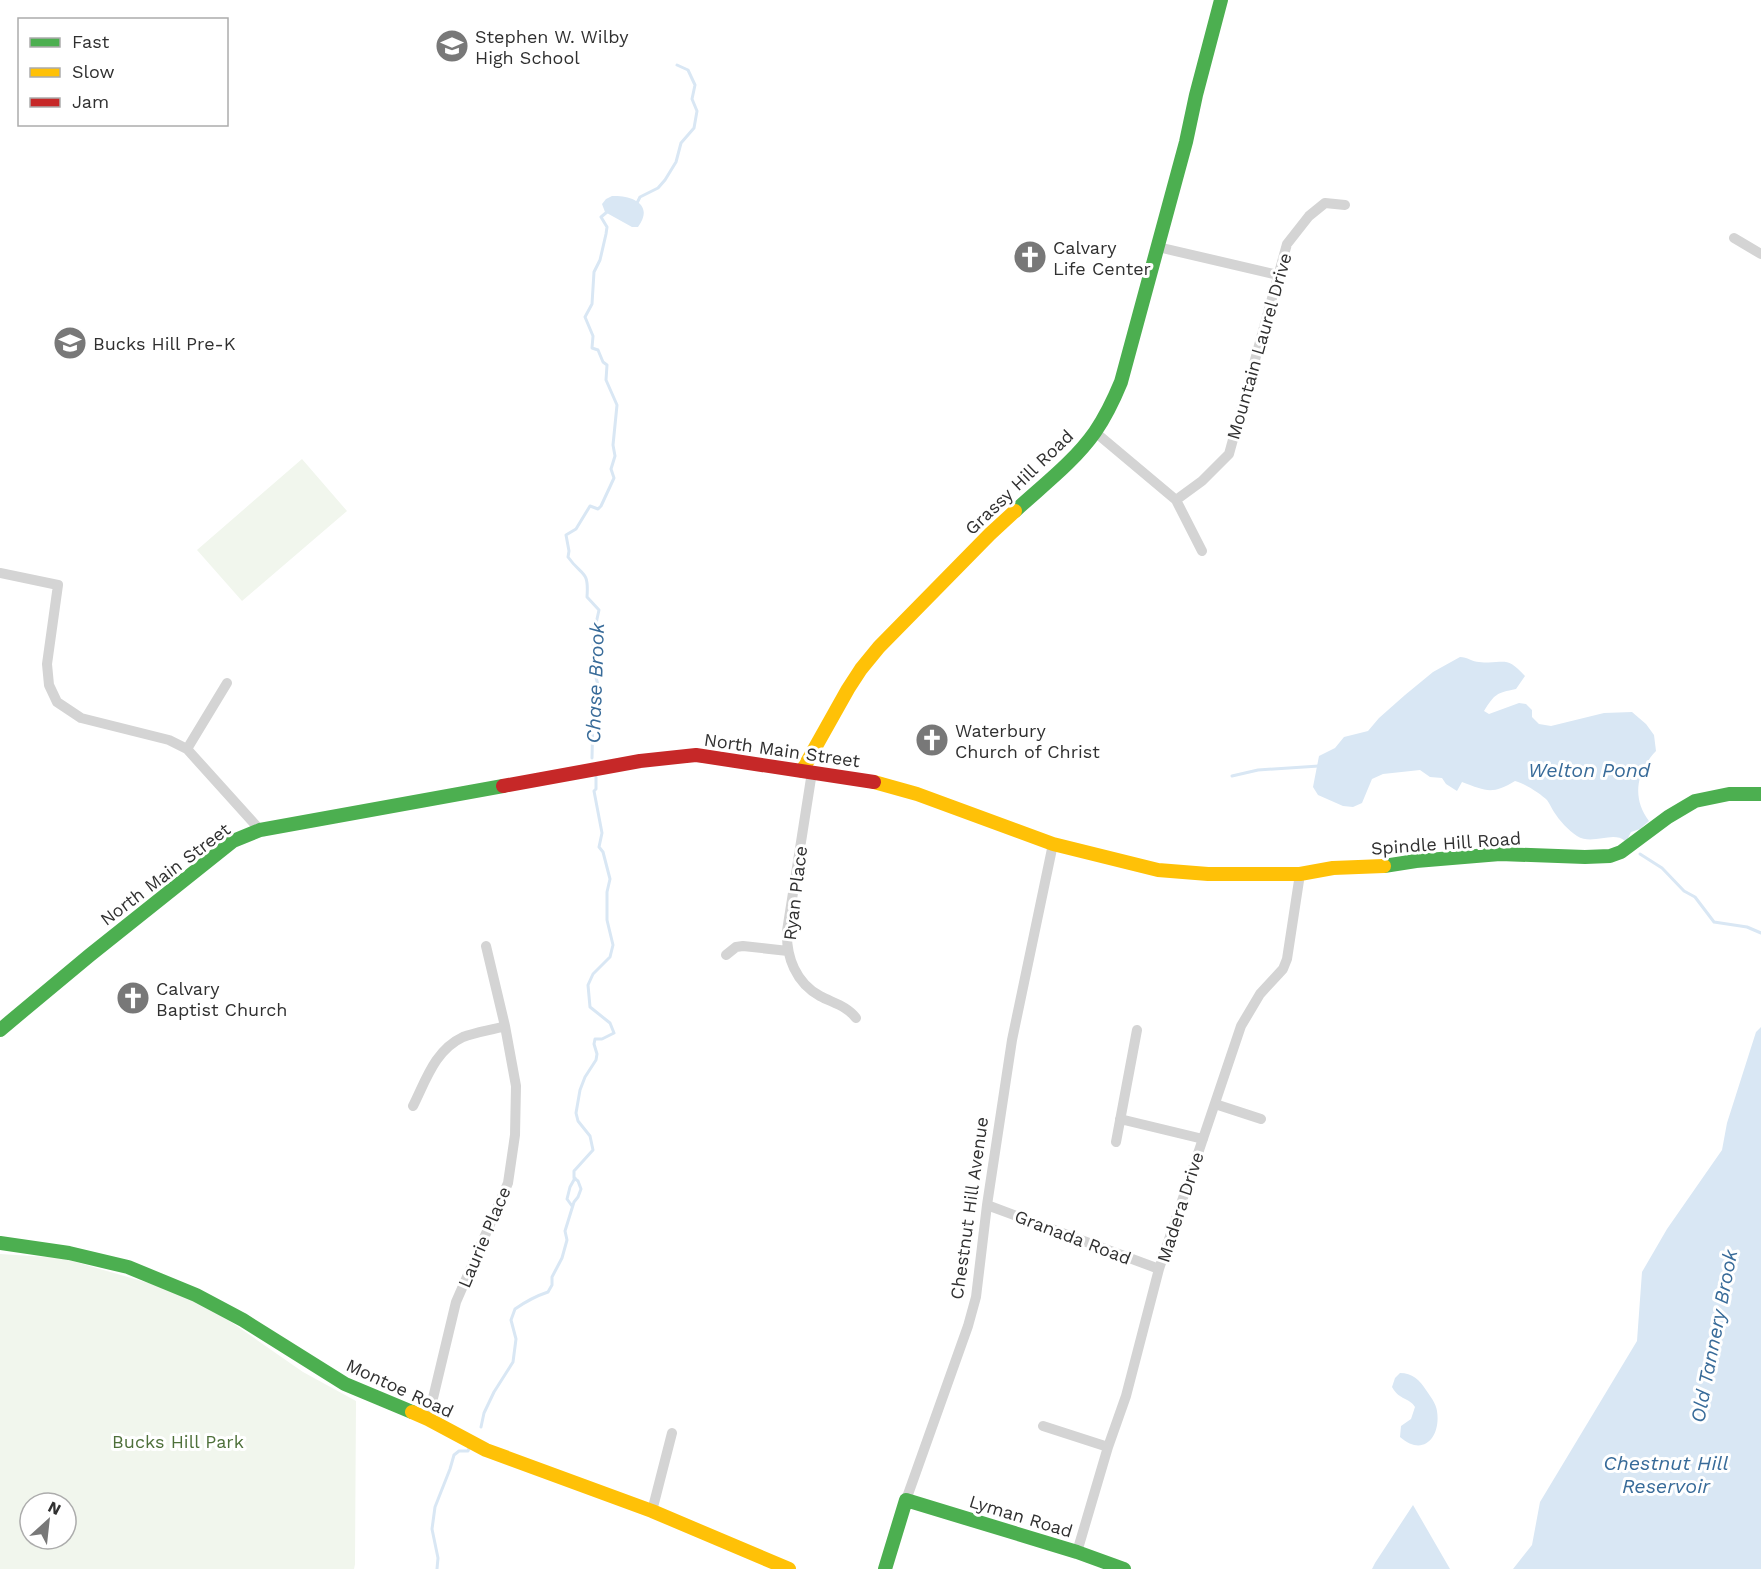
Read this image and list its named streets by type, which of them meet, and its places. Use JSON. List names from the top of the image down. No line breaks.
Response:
{"streets":{"street":["Mountain Laurel Drive","Grassy Hill Road","North Main Street","Spindle Hill Road","Ryan Place","Madera Drive","Chestnut Hill Avenue","Laurie Place","Granada Road","Montoe Road","Lyman Road"]},"crossings":[["Grassy Hill Road","North Main Street"],["Grassy Hill Road","Ryan Place"],["North Main Street","Spindle Hill Road"],["North Main Street","Ryan Place"],["North Main Street","Madera Drive"],["North Main Street","Chestnut Hill Avenue"],["Madera Drive","Granada Road"],["Madera Drive","Lyman Road"],["Chestnut Hill Avenue","Granada Road"],["Chestnut Hill Avenue","Lyman Road"],["Laurie Place","Montoe Road"]],"water":["Chase Brook","Welton Pond","Old Tannery Brook","Chestnut Hill Reservoir"],"parks":["Bucks Hill Park"],"places":{"school or university":["Stephen W. Wilby High School","Bucks Hill Pre-K"],"church":["Calvary Life Center","Waterbury Church of Christ","Calvary Baptist Church"]},"legend":["Fast","Slow","Jam"],"north":"top right"}
